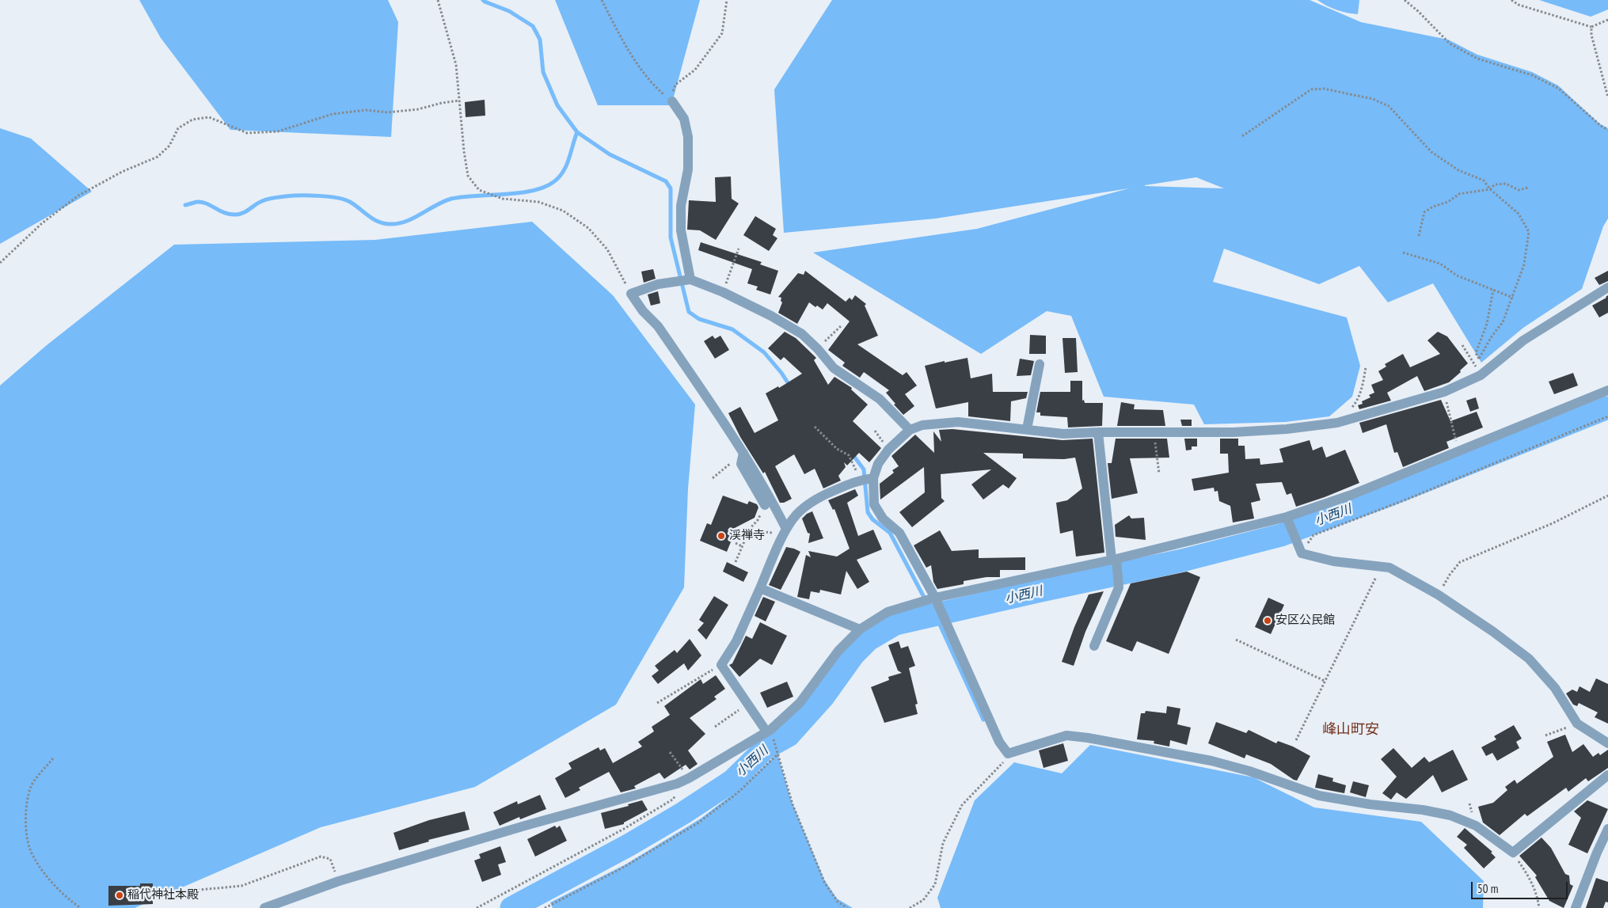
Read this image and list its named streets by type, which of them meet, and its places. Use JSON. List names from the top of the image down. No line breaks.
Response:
{"districts":["峰山町安"],"water":["小西川"],"places":["渓禅寺","安区公民館","稲代神社本殿"],"scale_bar":"50 m"}
